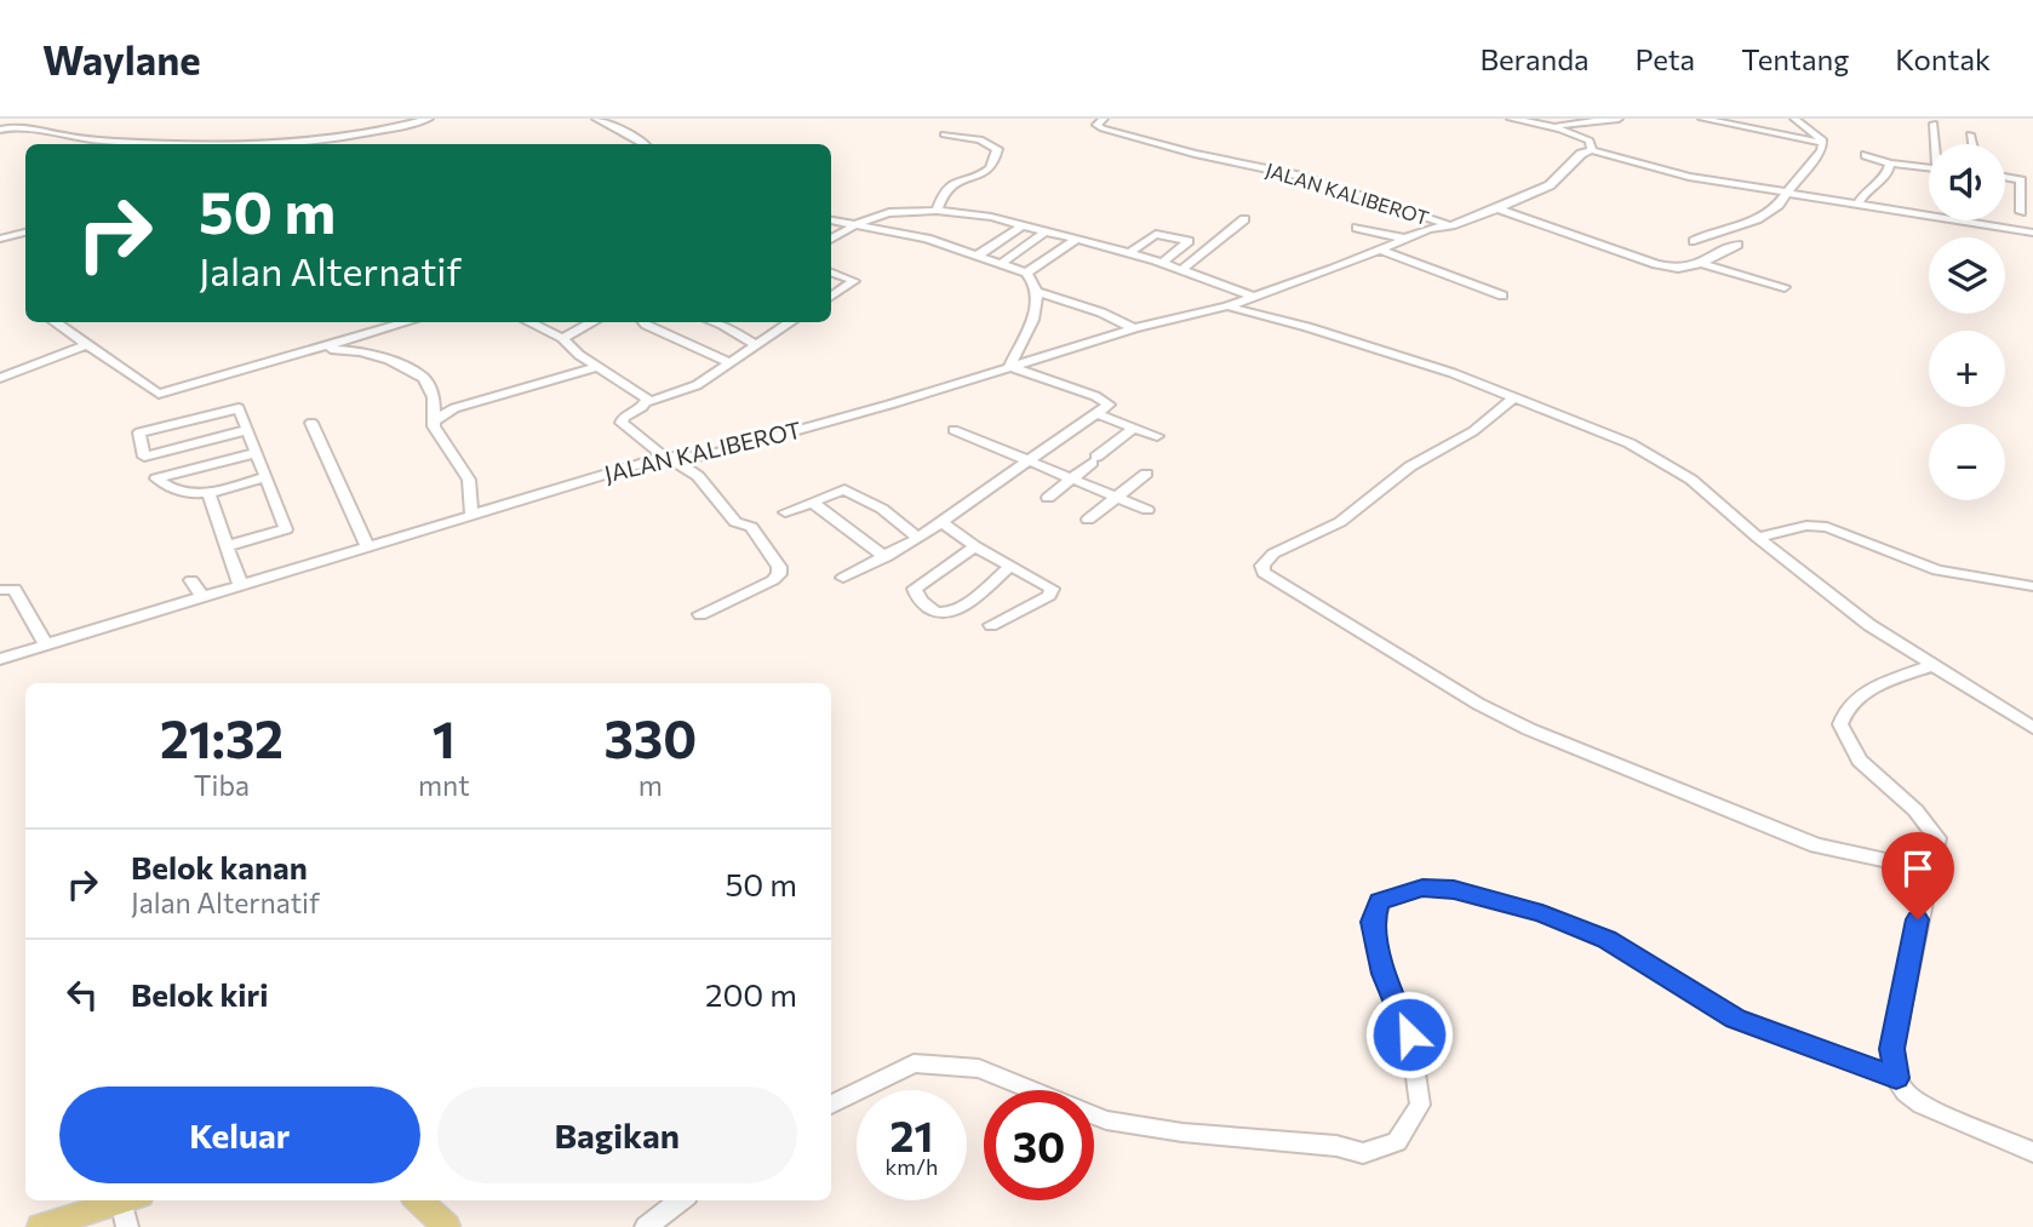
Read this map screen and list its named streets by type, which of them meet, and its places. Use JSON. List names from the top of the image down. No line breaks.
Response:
{"streets":{"street":["JALAN KALIBEROT"]},"page":{"header":"Waylane","nav":["Beranda","Peta","Tentang","Kontak"],"map_buttons":["+","−"],"turn":["50 m","Jalan Alternatif"],"eta":["21:32","Tiba","1","mnt","330","m"],"list":[{"name":"Belok kanan","note":"Jalan Alternatif","value":"50 m"},{"name":"Belok kiri","value":"200 m"}],"buttons":["Keluar","Bagikan"],"speed":"21 km/h","limit":"30"}}
